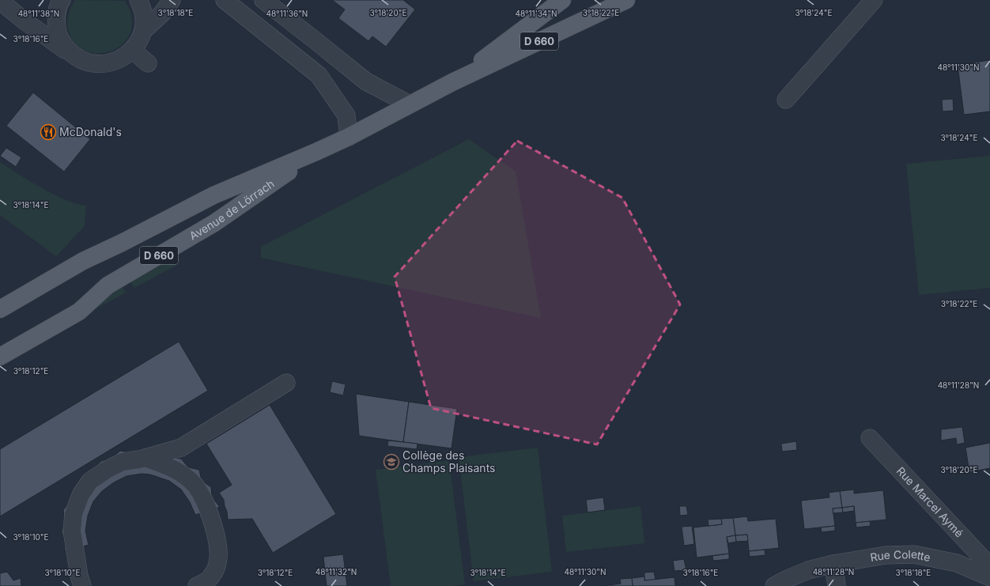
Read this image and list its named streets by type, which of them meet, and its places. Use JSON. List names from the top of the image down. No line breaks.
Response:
{"streets":{"main road":["D 660","Avenue de Lörrach"],"street":["Rue Marcel Aymé","Rue Colette"]},"places":{"restaurant":["McDonald's"],"school or university":["Collège des Champs Plaisants"]},"coordinates":["3°18'18\"E","3°18'20\"E","3°18'22\"E","3°18'24\"E","48°11'38\"N","48°11'36\"N","48°11'34\"N","3°18'16\"E","48°11'30\"N","3°18'14\"E","3°18'12\"E","48°11'28\"N","3°18'10\"E","48°11'32\"N"]}
